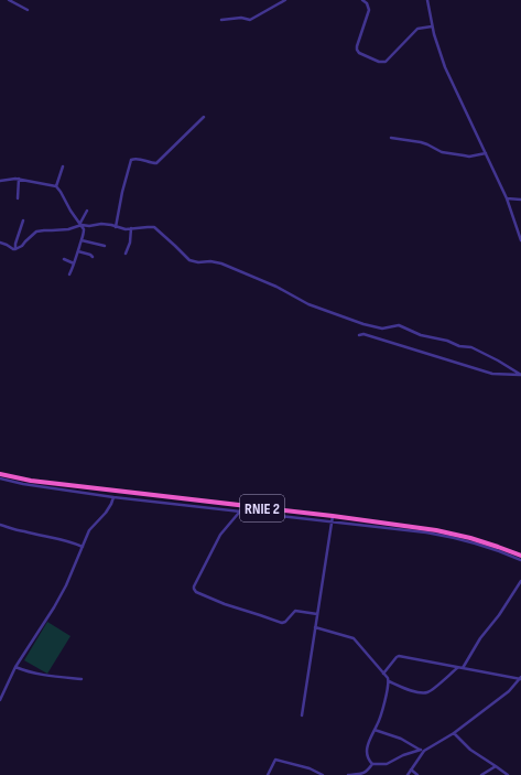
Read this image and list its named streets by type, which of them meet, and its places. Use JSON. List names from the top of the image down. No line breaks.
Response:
{"streets":{"highway":["RNIE 2"]}}
